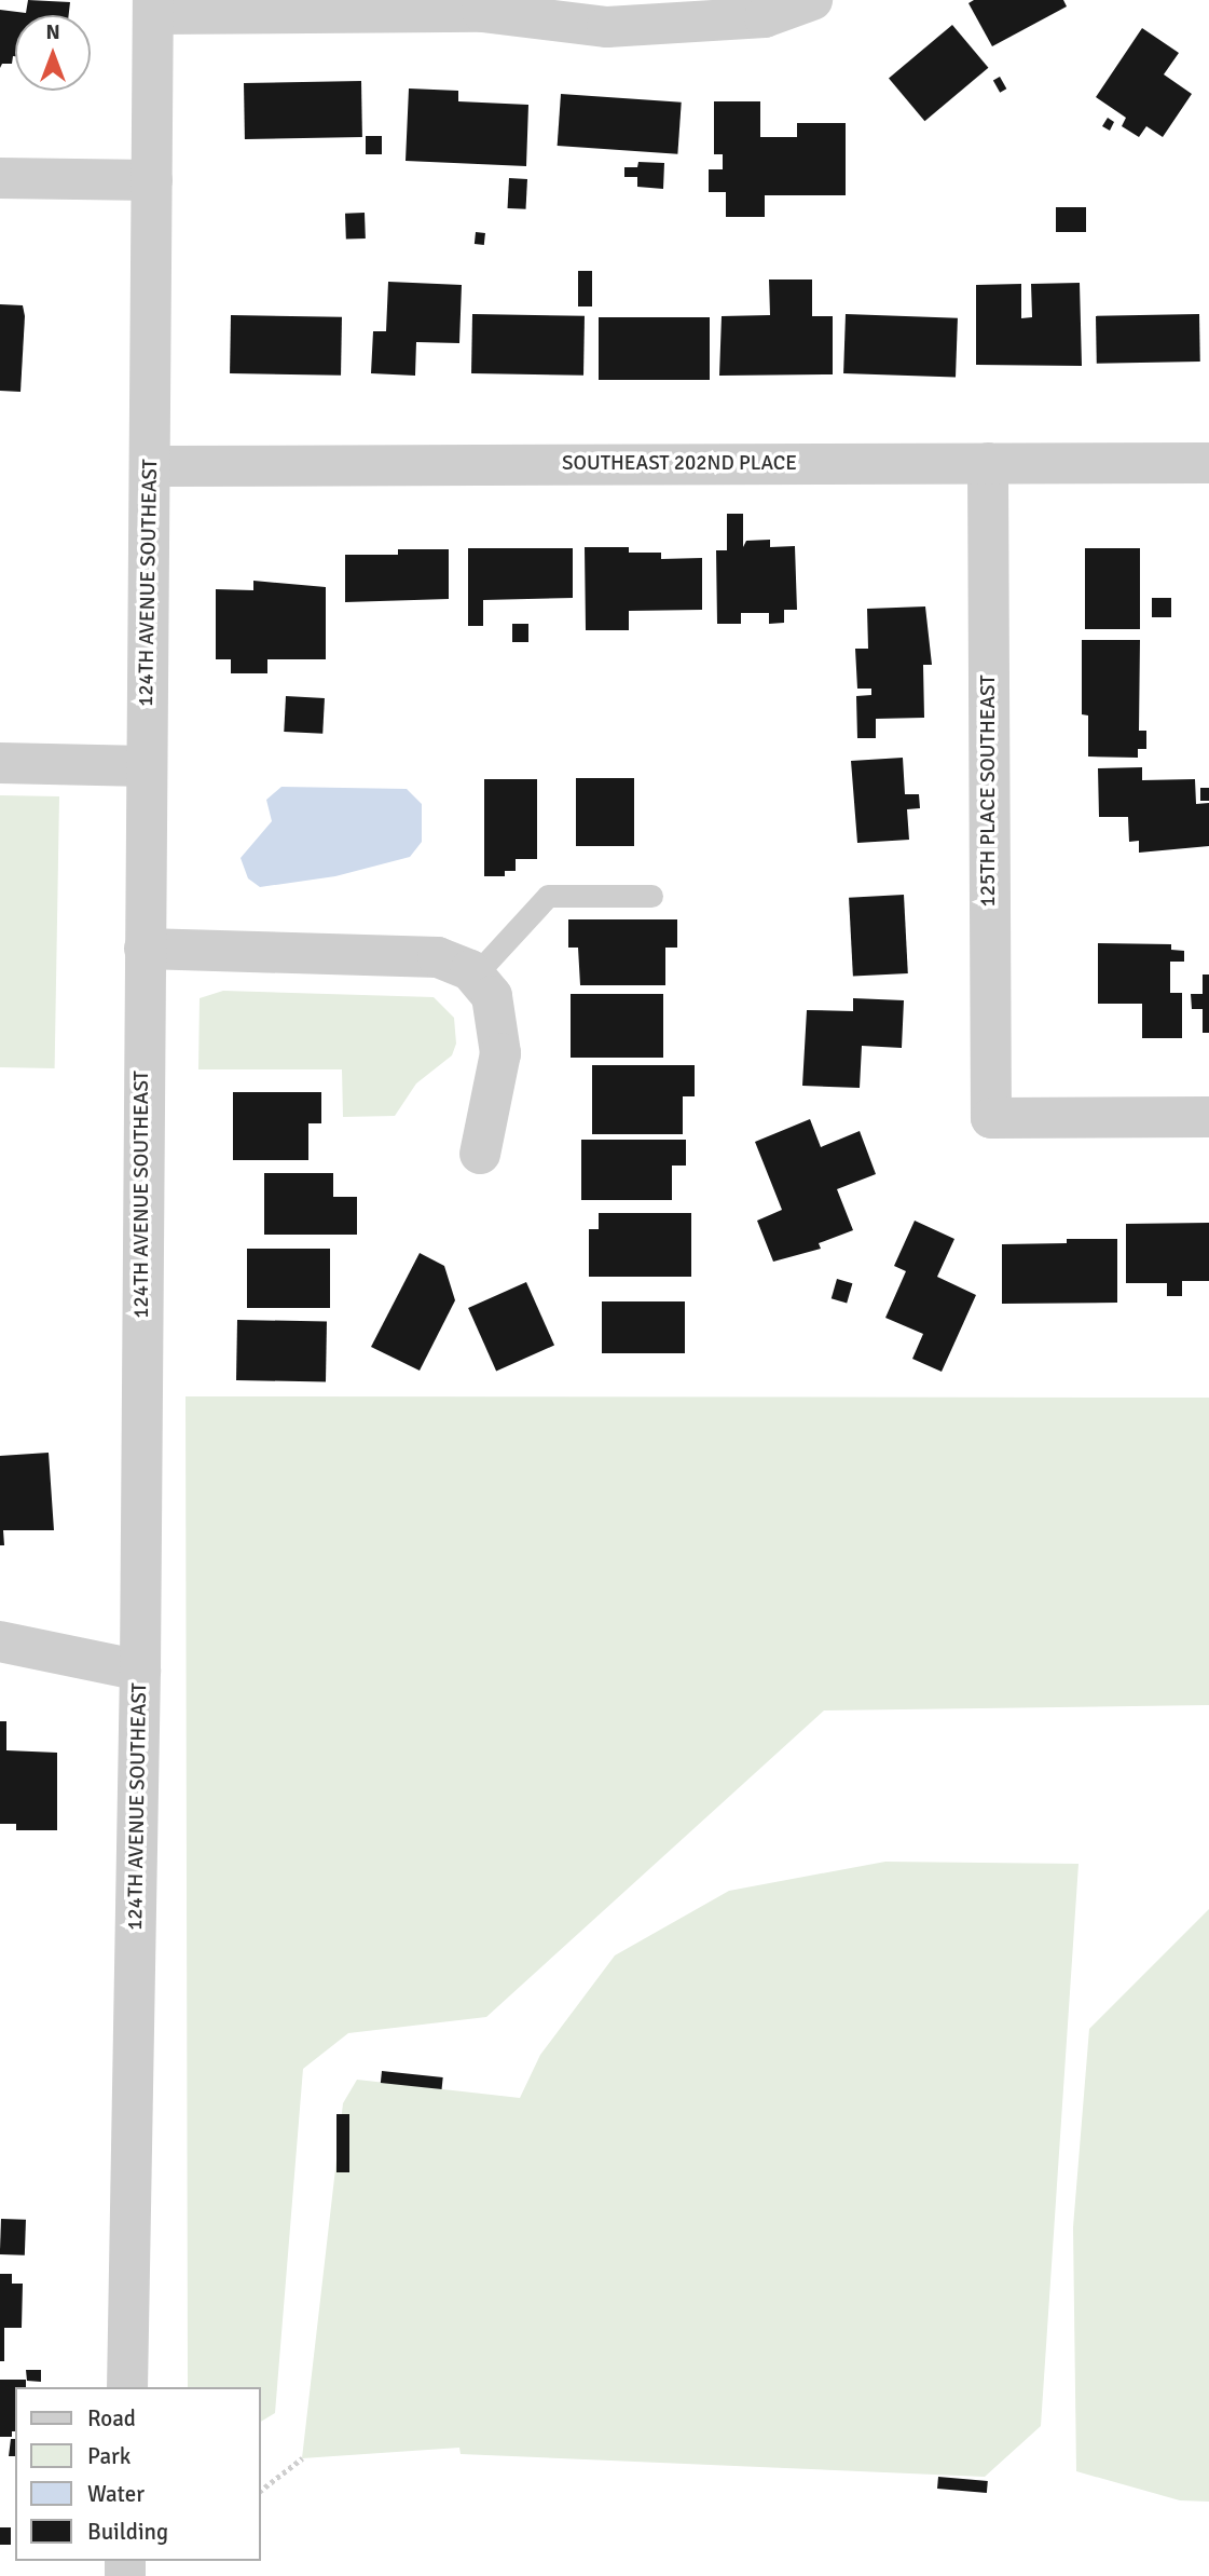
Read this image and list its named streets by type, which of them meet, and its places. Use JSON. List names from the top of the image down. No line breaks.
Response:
{"streets":{"street":["SOUTHEAST 202ND PLACE","124TH AVENUE SOUTHEAST","125TH PLACE SOUTHEAST"]},"crossings":[["SOUTHEAST 202ND PLACE","124TH AVENUE SOUTHEAST"],["SOUTHEAST 202ND PLACE","125TH PLACE SOUTHEAST"]],"legend":["Road","Park","Water","Building"],"north":"top"}
